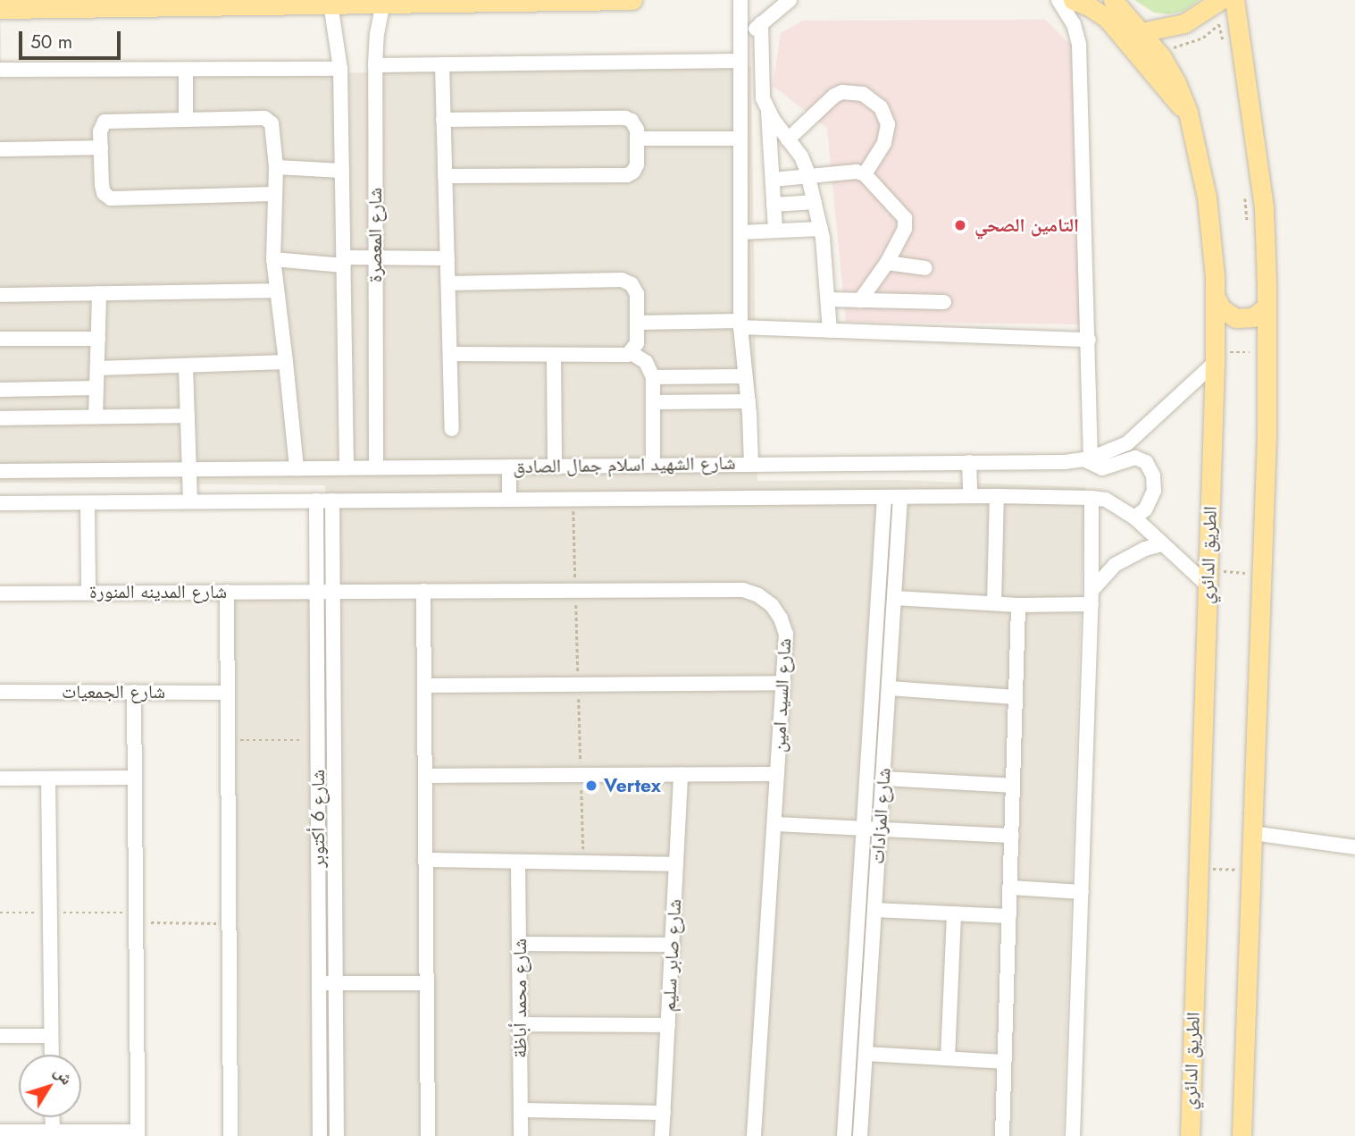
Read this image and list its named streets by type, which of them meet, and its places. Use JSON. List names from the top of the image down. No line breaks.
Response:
{"streets":{"main road":["الطريق الدائري"],"street":["شارع المعصرة","شارع الشهيد اسلام جمال الصادق","شارع المدينه المنورة","شارع الجمعيات","شارع السيد امين","شارع المزادات","شارع 6 أكتوبر","شارع صابر سليم","شارع محمد أباظة"]},"crossings":[["شارع المعصرة","شارع الشهيد اسلام جمال الصادق"],["شارع الشهيد اسلام جمال الصادق","الطريق الدائري"],["شارع الشهيد اسلام جمال الصادق","شارع المزادات"],["شارع الشهيد اسلام جمال الصادق","شارع 6 أكتوبر"],["شارع المدينه المنورة","شارع السيد امين"],["شارع المدينه المنورة","شارع 6 أكتوبر"],["شارع السيد امين","شارع 6 أكتوبر"]],"places":["التامين الصحي","Vertex"],"scale_bar":"50 m","north":"top right"}
